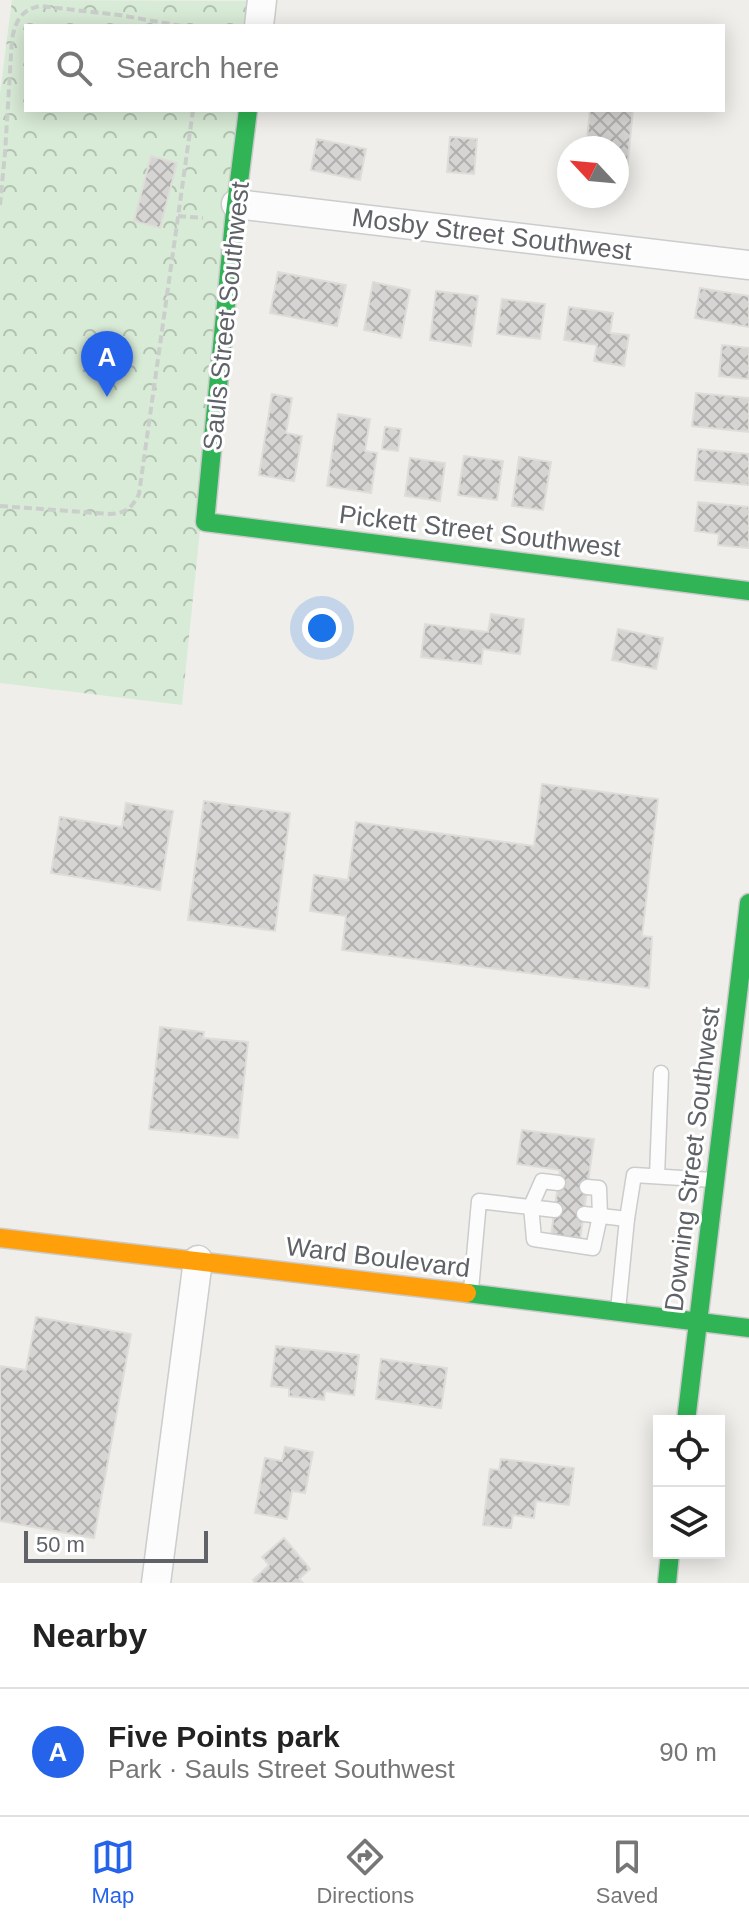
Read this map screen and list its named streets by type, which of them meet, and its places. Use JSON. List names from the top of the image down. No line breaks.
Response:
{"streets":{"street":["Mosby Street Southwest","Sauls Street Southwest","Pickett Street Southwest","Downing Street Southwest","Ward Boulevard"]},"crossings":[["Mosby Street Southwest","Sauls Street Southwest"],["Sauls Street Southwest","Pickett Street Southwest"],["Downing Street Southwest","Ward Boulevard"]],"scale_bar":"50 m","north":"top left","page":{"search":"Search here","pins":"A","scale":"50 m","heading":"Nearby","list":[{"mark":"A","name":"Five Points park","note":"Park · Sauls Street Southwest","value":"90 m"}],"nav":["Map","Directions","Saved"]}}
